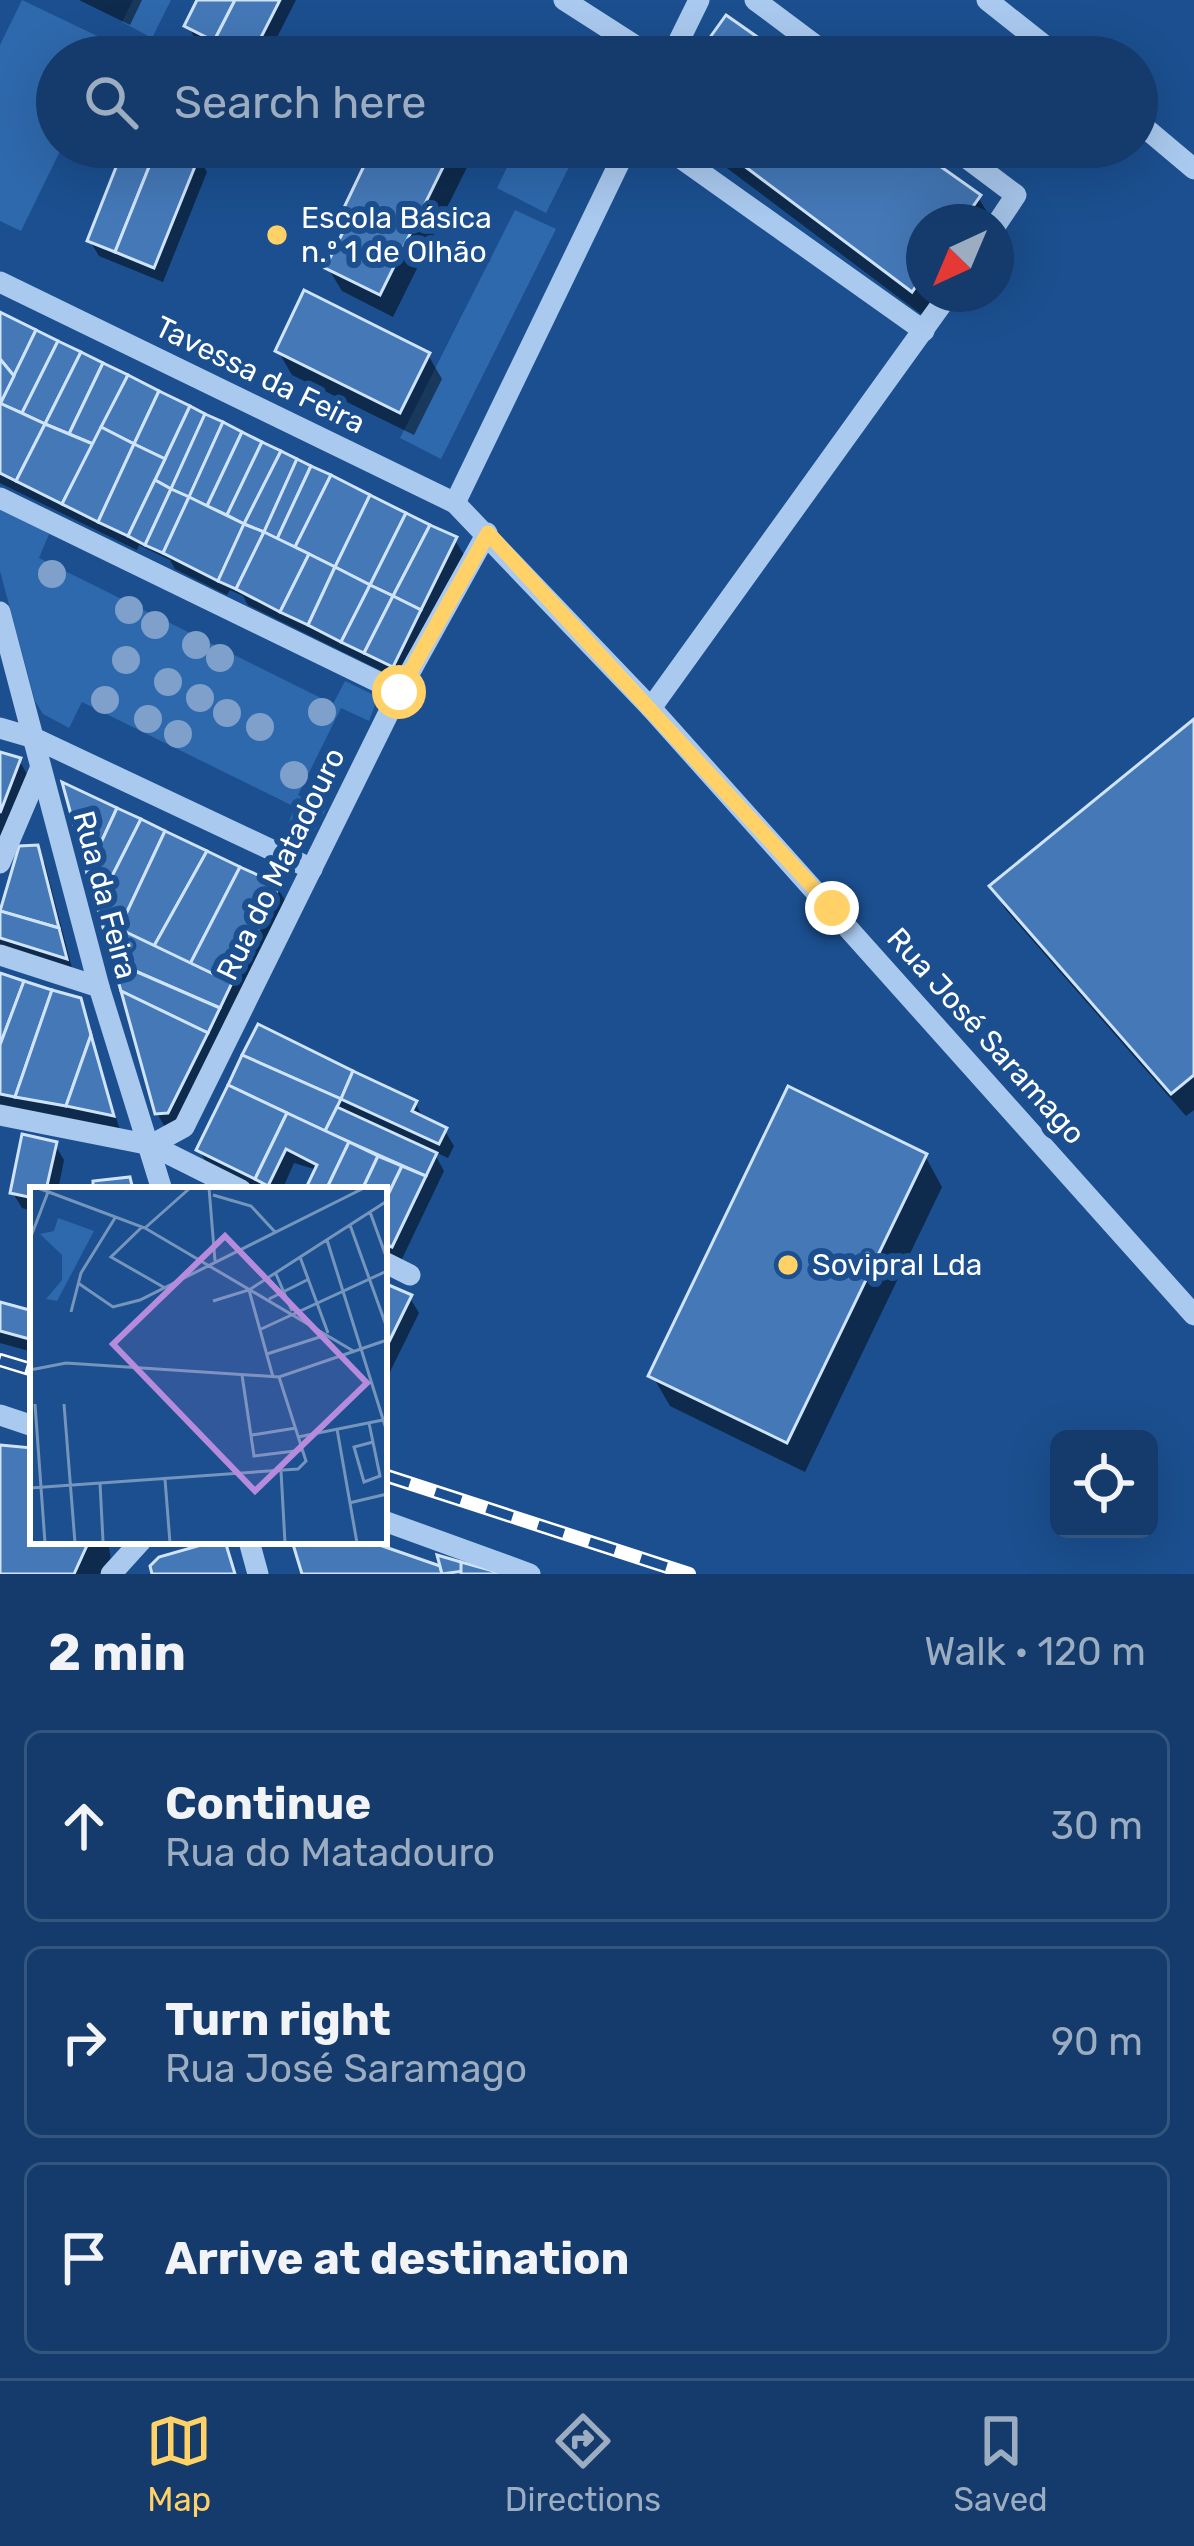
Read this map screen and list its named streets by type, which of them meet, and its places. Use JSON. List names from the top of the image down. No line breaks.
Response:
{"streets":{"street":["Tavessa da Feira","Rua do Matadouro","Rua da Feira","Rua José Saramago"]},"crossings":[["Tavessa da Feira","Rua do Matadouro"],["Tavessa da Feira","Rua José Saramago"],["Rua do Matadouro","Rua da Feira"],["Rua do Matadouro","Rua José Saramago"]],"places":["Escola Básica n.º 1 de Olhão","Sovipral Lda"],"north":"bottom left","page":{"search":"Search here","heading":["2 min","Walk · 120 m"],"list":[["Continue","Rua do Matadouro","30 m"],["Turn right","Rua José Saramago","90 m"],"Arrive at destination"],"nav":["Map","Directions","Saved"]}}
